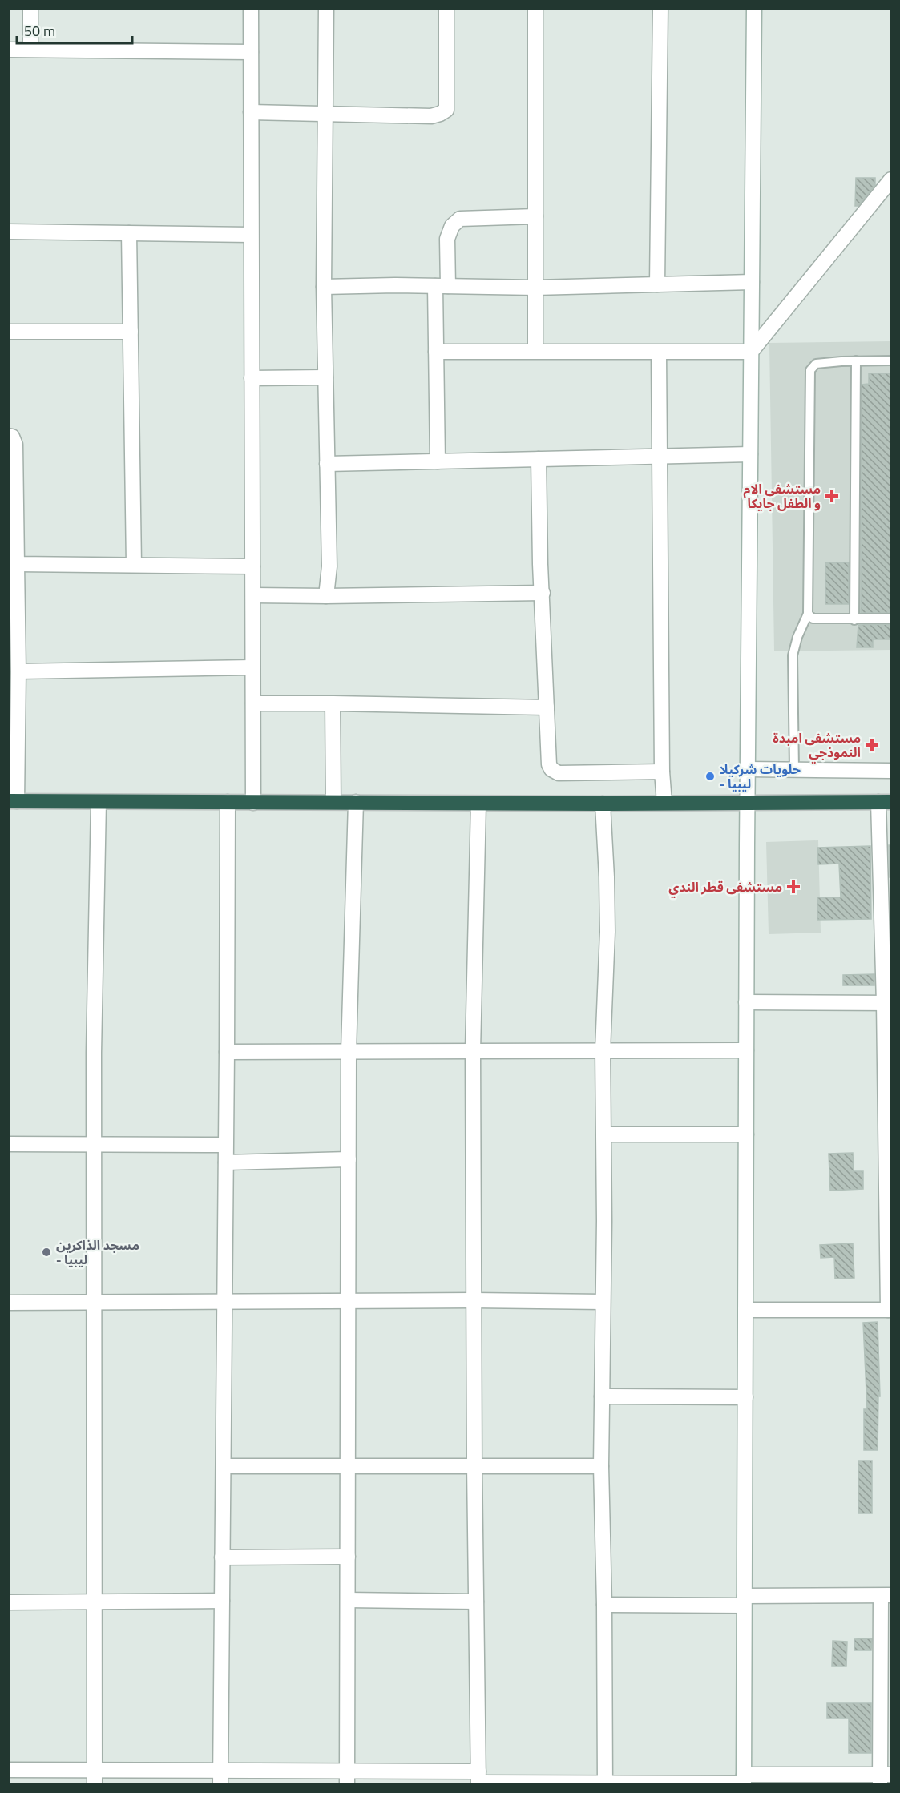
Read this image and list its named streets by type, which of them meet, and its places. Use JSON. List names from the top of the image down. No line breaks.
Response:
{"places":{"health":["مستشفى الام و الطفل جايكا","مستشفى امبدة النموذجي","مستشفى قطر الندي"],"other":["حلويات شركيلا - ليبيا","مسجد الذاكرين - ليبيا"]},"scale_bar":"50 m"}
